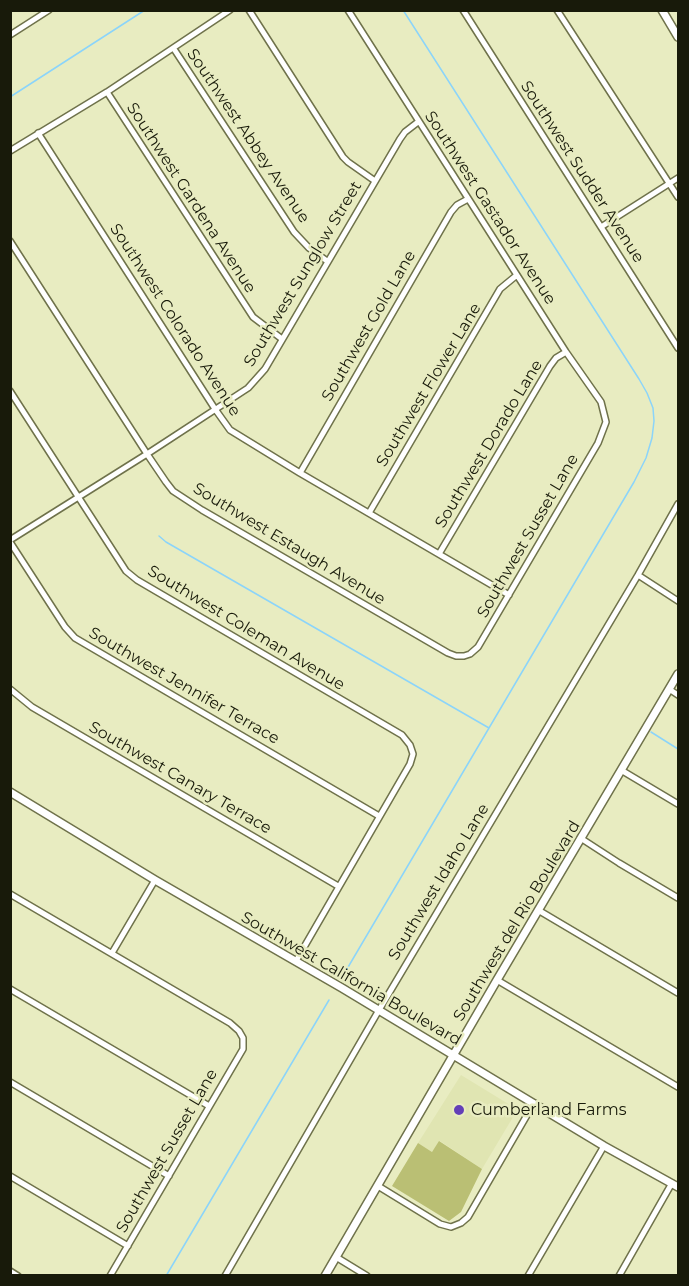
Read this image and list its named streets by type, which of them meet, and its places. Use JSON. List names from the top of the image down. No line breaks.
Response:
{"streets":{"street":["Southwest Abbey Avenue","Southwest Sudder Avenue","Southwest Gardena Avenue","Southwest Gastador Avenue","Southwest Sunglow Street","Southwest Colorado Avenue","Southwest Gold Lane","Southwest Flower Lane","Southwest Dorado Lane","Southwest Susset Lane","Southwest Estaugh Avenue","Southwest Coleman Avenue","Southwest Jennifer Terrace","Southwest Canary Terrace","Southwest Idaho Lane","Southwest del Rio Boulevard","Southwest California Boulevard"]},"crossings":[["Southwest Abbey Avenue","Southwest Sunglow Street"],["Southwest Gardena Avenue","Southwest Sunglow Street"],["Southwest Gastador Avenue","Southwest Sunglow Street"],["Southwest Gastador Avenue","Southwest Gold Lane"],["Southwest Gastador Avenue","Southwest Flower Lane"],["Southwest Gastador Avenue","Southwest Dorado Lane"],["Southwest Gastador Avenue","Southwest Susset Lane"],["Southwest Sunglow Street","Southwest Colorado Avenue"],["Southwest Sunglow Street","Southwest Estaugh Avenue"],["Southwest Sunglow Street","Southwest Coleman Avenue"],["Southwest Sunglow Street","Southwest Jennifer Terrace"],["Southwest Colorado Avenue","Southwest Gold Lane"],["Southwest Colorado Avenue","Southwest Flower Lane"],["Southwest Colorado Avenue","Southwest Dorado Lane"],["Southwest Colorado Avenue","Southwest Susset Lane"],["Southwest Susset Lane","Southwest Estaugh Avenue"],["Southwest Coleman Avenue","Southwest Jennifer Terrace"],["Southwest Idaho Lane","Southwest California Boulevard"],["Southwest del Rio Boulevard","Southwest California Boulevard"]],"places":["Cumberland Farms"]}
